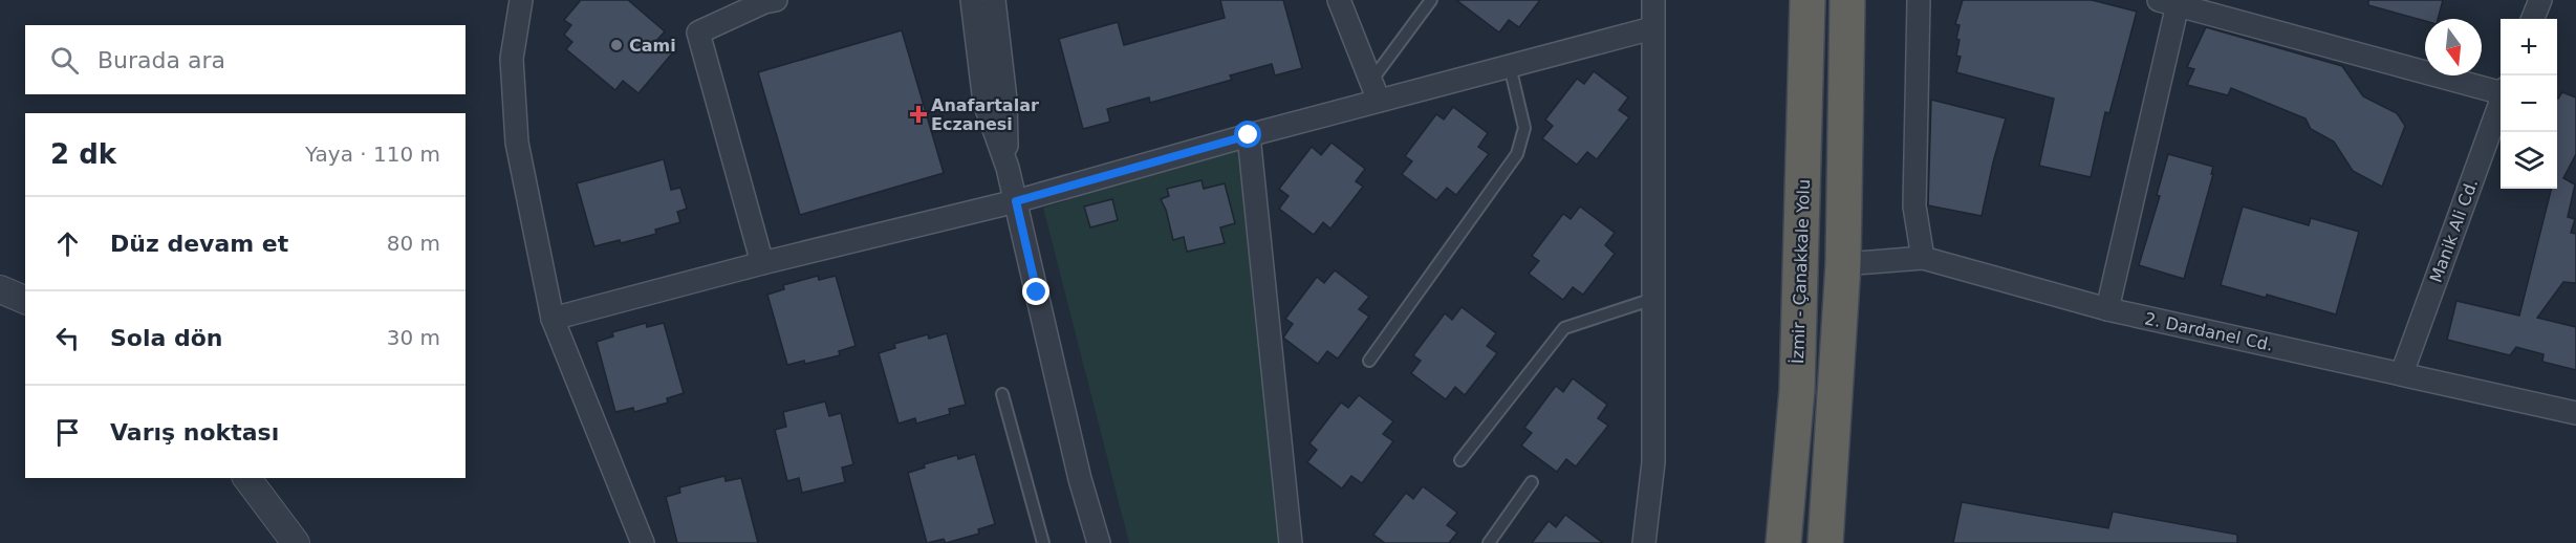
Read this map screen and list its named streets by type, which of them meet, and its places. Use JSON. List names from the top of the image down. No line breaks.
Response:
{"streets":{"highway":["İzmir - Çanakkale Yolu"],"street":["Manik Ali Cd.","2. Dardanel Cd."]},"crossings":[["Manik Ali Cd.","2. Dardanel Cd."]],"places":{"other":["Cami"],"health":["Anafartalar Eczanesi"]},"north":"bottom","page":{"map_buttons":["+","−"],"search":"Burada ara","heading":["2 dk","Yaya · 110 m"],"list":[["Düz devam et","80 m"],["Sola dön","30 m"],"Varış noktası"]}}
